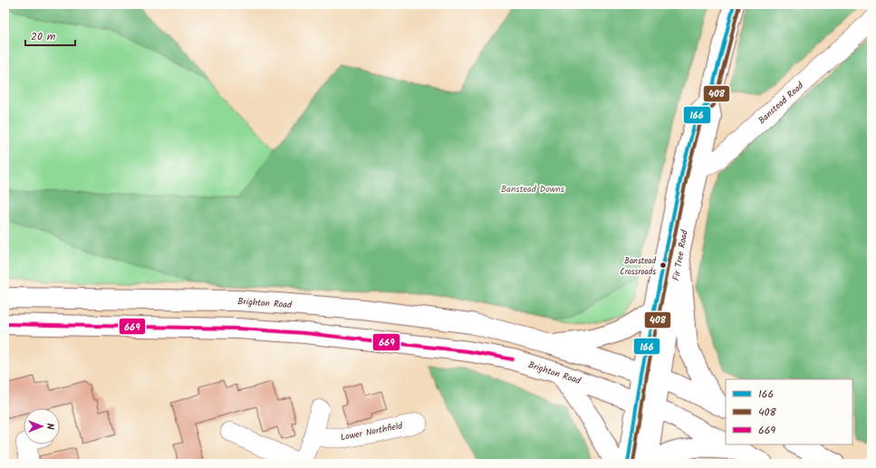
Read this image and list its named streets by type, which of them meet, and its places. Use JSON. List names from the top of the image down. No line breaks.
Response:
{"streets":{"main road":["Fir Tree Road","Brighton Road"],"street":["Banstead Road","Lower Northfield"]},"crossings":[["Banstead Road","Fir Tree Road"],["Fir Tree Road","Brighton Road"]],"parks":["Banstead Downs"],"places":["Banstead Crossroads"],"lines":["transit line 166","transit line 408","transit line 669"],"legend":["166","408","669"],"scale_bar":"20 m","north":"right"}
